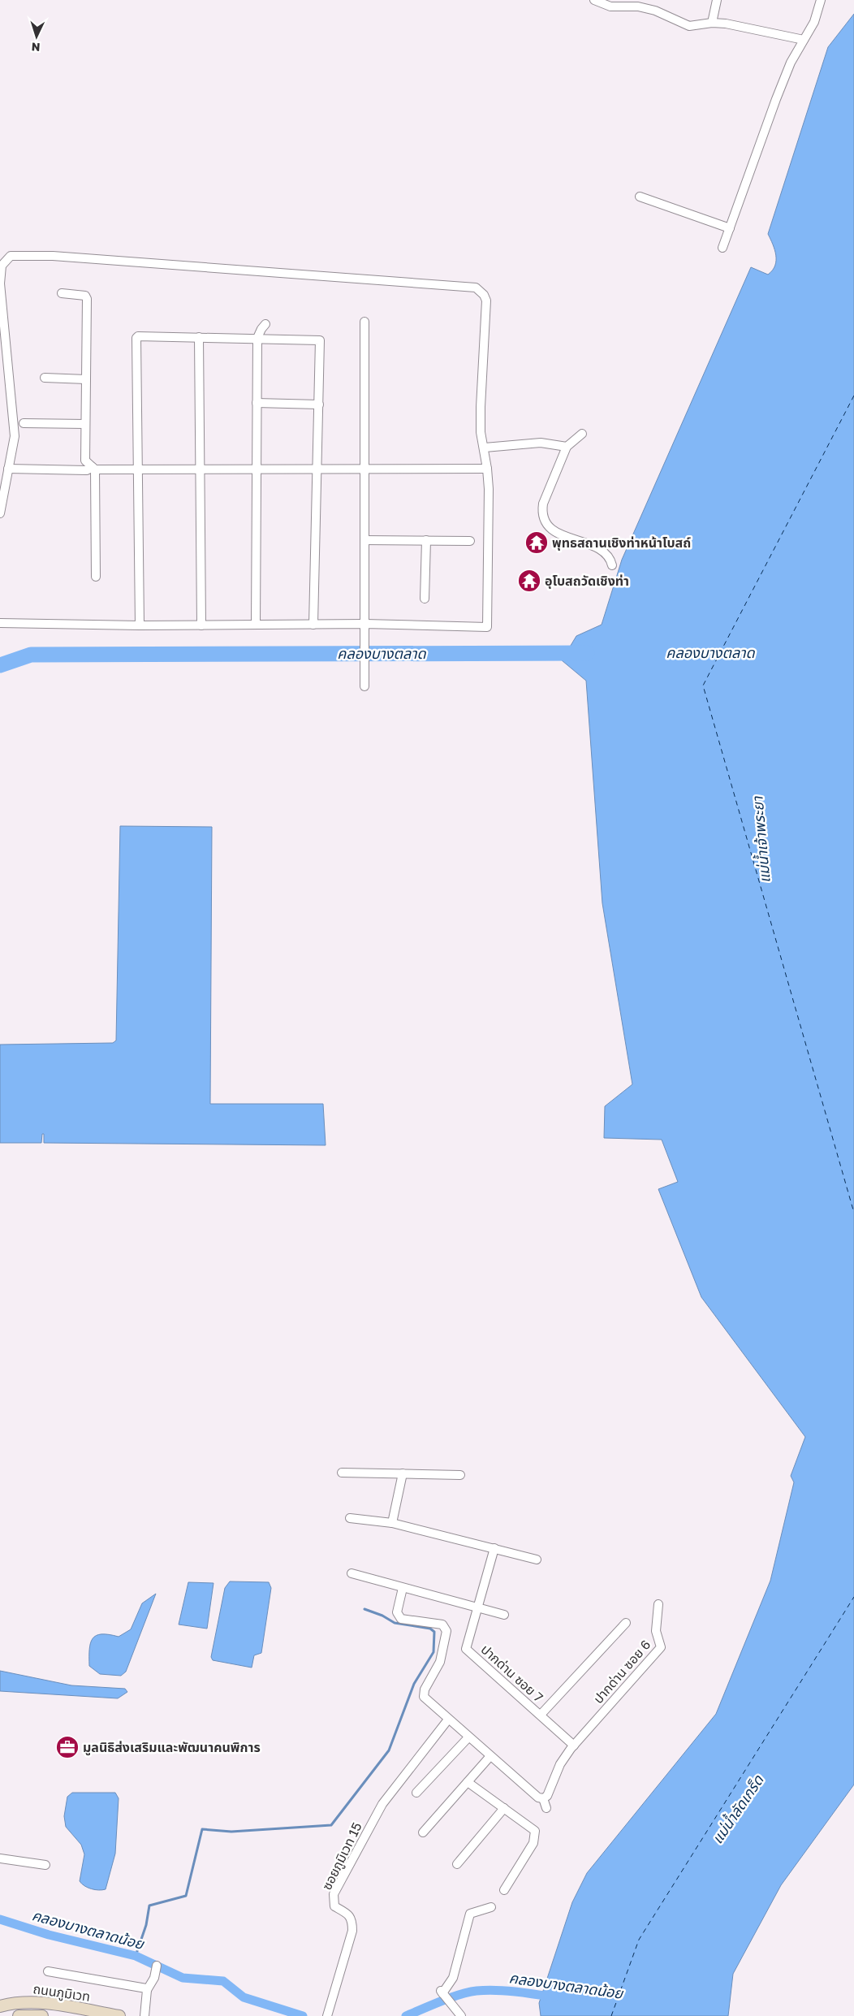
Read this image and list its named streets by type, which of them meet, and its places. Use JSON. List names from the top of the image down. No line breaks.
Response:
{"streets":{"street":["ปากด่าน ซอย 6","ปากด่าน ซอย 7","ซอยภูมิเวท 15","ถนนภูมิเวท"]},"crossings":[["ปากด่าน ซอย 6","ปากด่าน ซอย 7"]],"water":["คลองบางตลาด","แม่น้ำเจ้าพระยา","แม่น้ำลัดเกร็ด","คลองบางตลาดน้อย"],"places":{"temple":["พุทธสถานเชิงท่าหน้าโบสถ์","อุโบสถวัดเชิงท่า"],"office":["มูลนิธิส่งเสริมและพัฒนาคนพิการ"]},"north":"bottom"}
